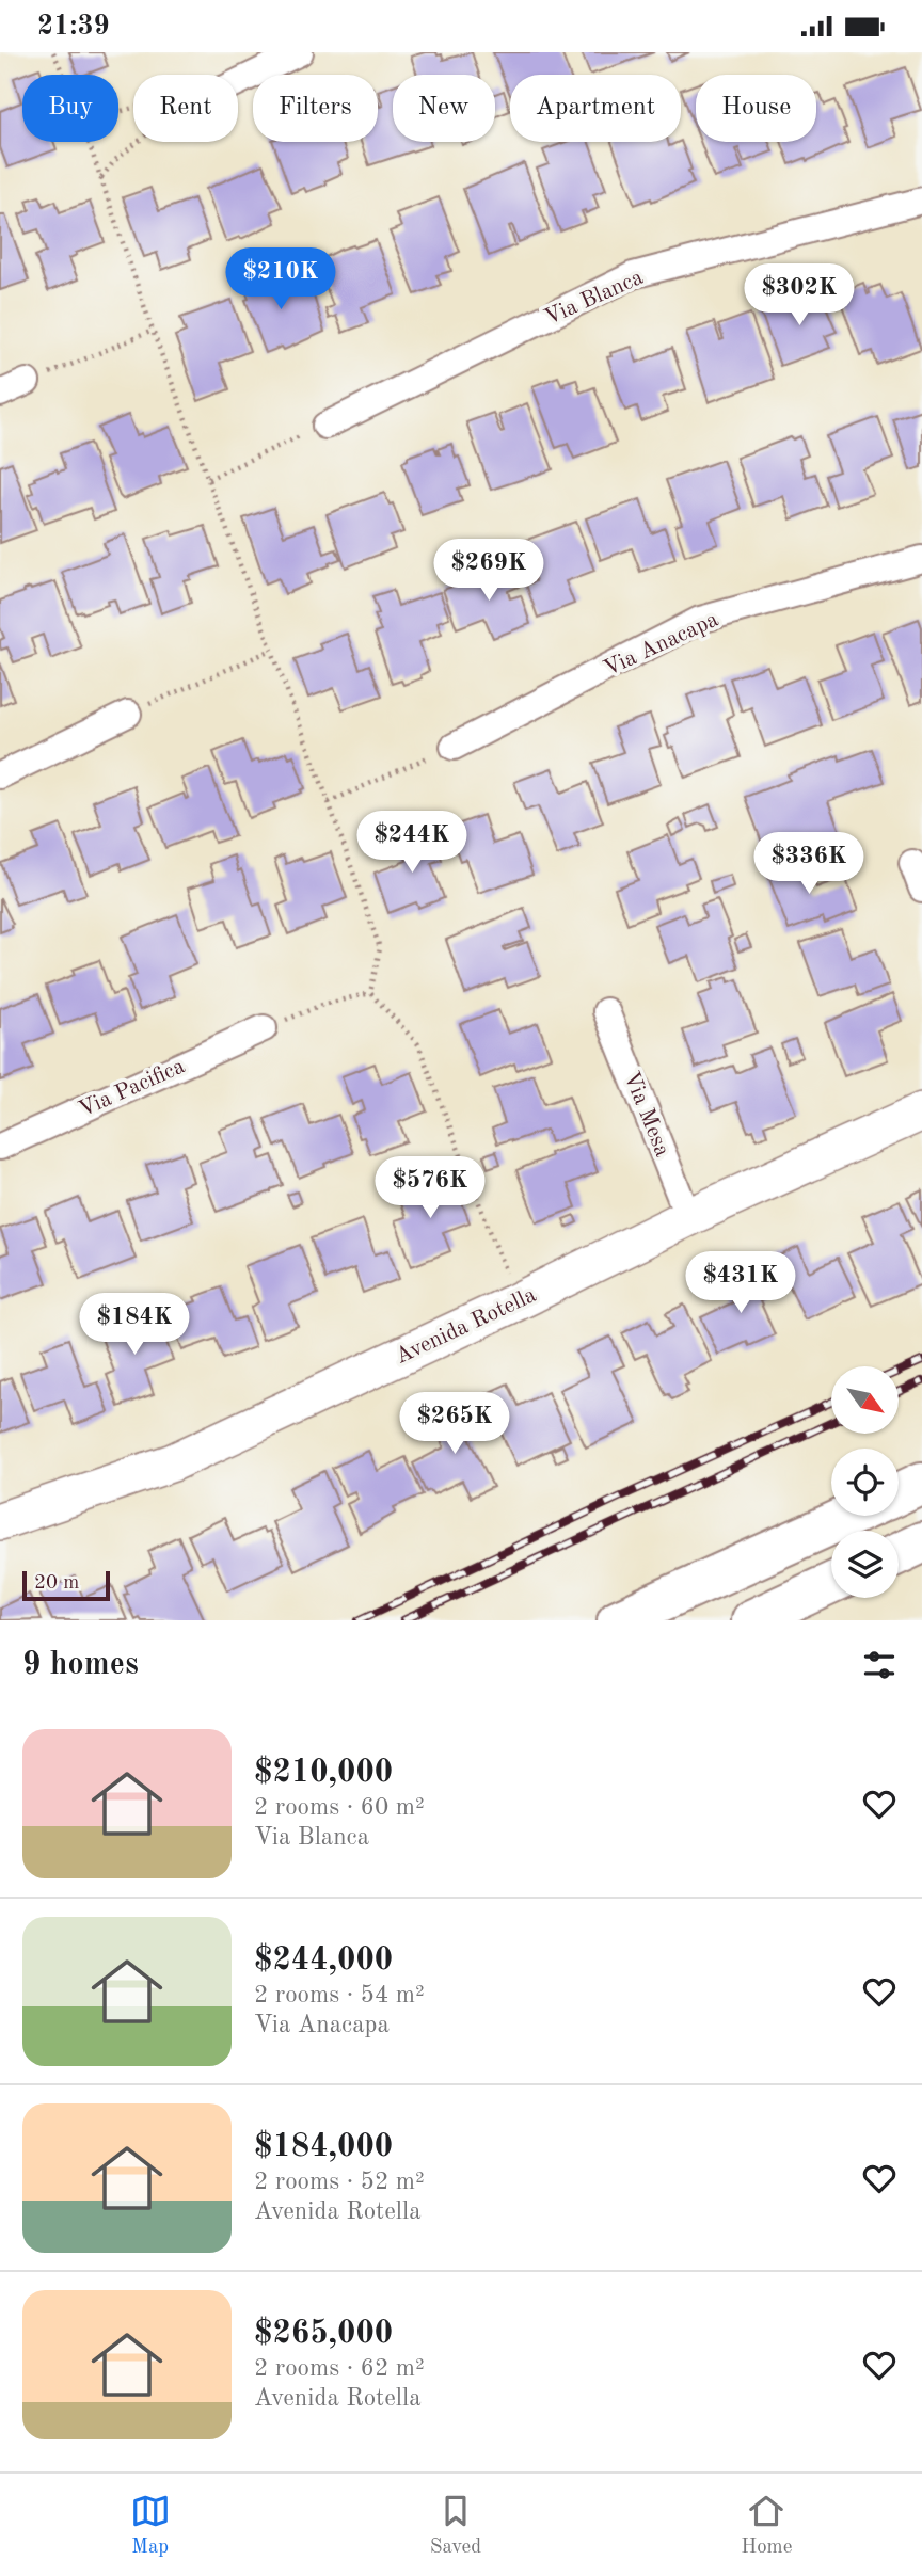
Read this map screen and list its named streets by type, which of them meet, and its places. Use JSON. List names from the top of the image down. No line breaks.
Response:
{"streets":{"street":["Via Blanca","Via Anacapa","Via Pacifica","Via Mesa","Avenida Rotella"]},"crossings":[["Via Mesa","Avenida Rotella"]],"scale_bar":"20 m","north":"bottom right","page":{"status":"21:39","chip":["Buy","Rent","Filters","New","Apartment","House"],"price":["$210K","$302K","$269K","$244K","$336K","$576K","$431K","$184K","$265K"],"scale":"20 m","heading":"9 homes","list":[{"name":"$210,000","note":"2 rooms · 60 m² · Via Blanca"},{"name":"$244,000","note":"2 rooms · 54 m² · Via Anacapa"},{"name":"$184,000","note":"2 rooms · 52 m² · Avenida Rotella"},{"name":"$265,000","note":"2 rooms · 62 m² · Avenida Rotella"}],"tabs":["Map","Saved","Home"]}}
